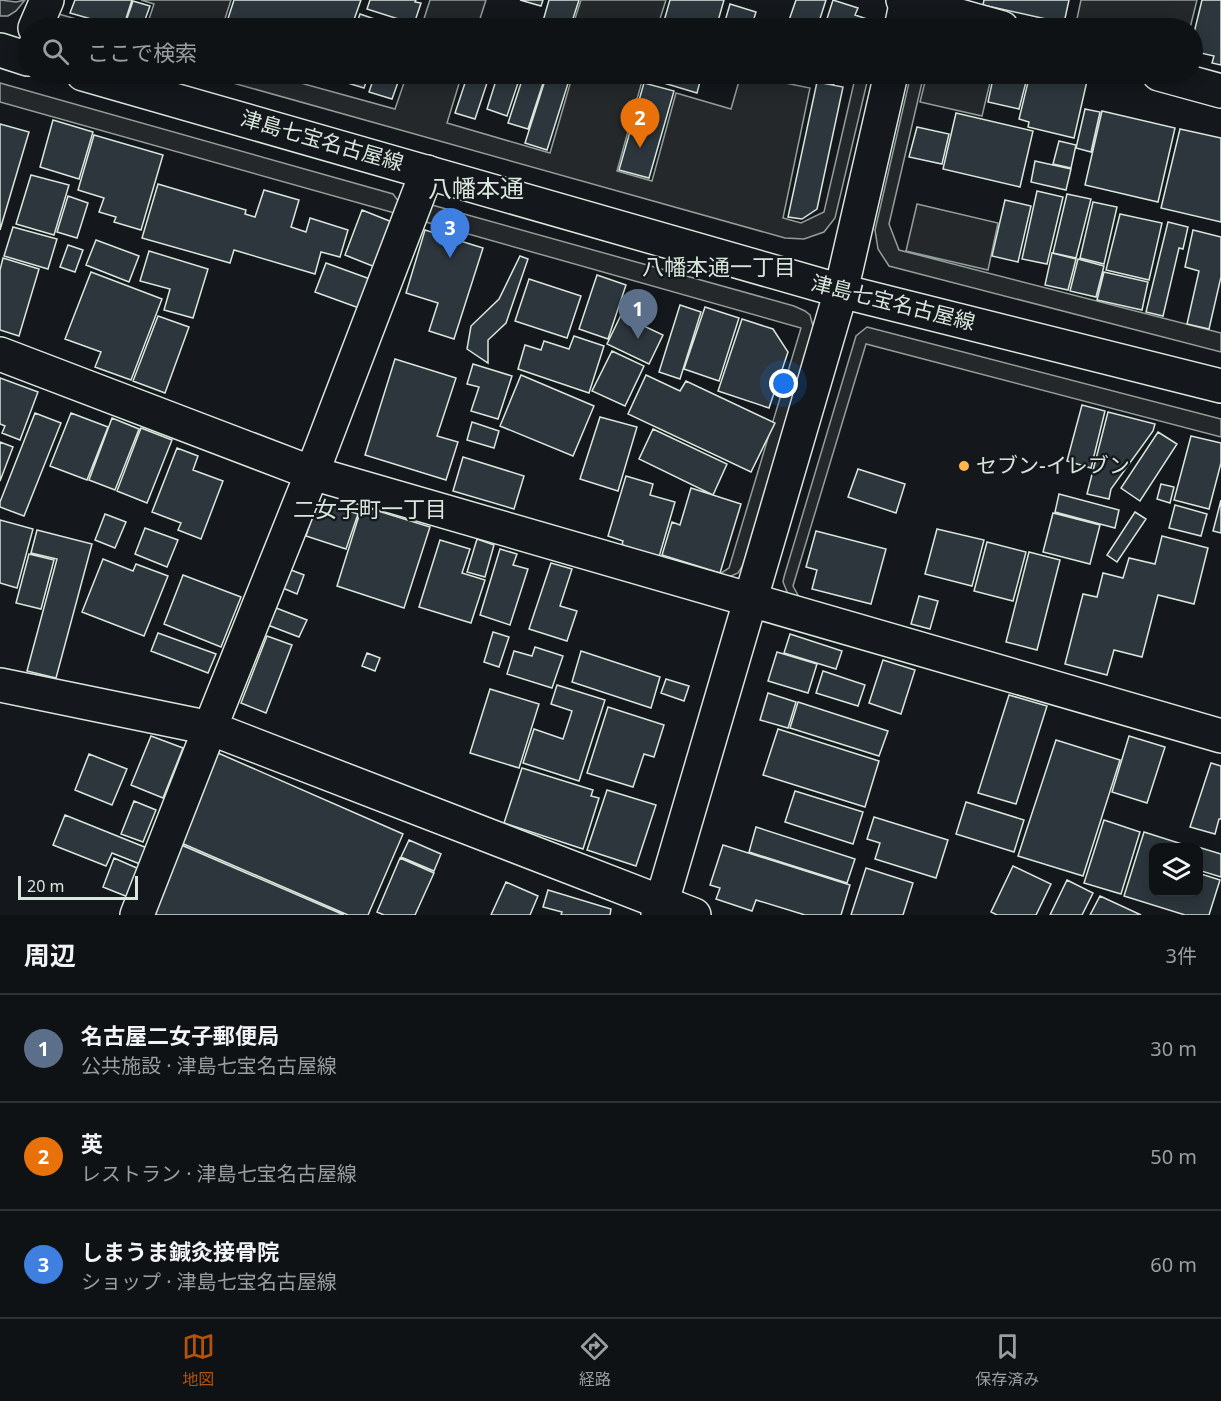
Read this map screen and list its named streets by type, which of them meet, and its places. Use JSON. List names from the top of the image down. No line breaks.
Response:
{"streets":{"street":["津島七宝名古屋線"]},"districts":["八幡本通","八幡本通一丁目","二女子町一丁目"],"places":["セブン-イレブン"],"scale_bar":"20 m","page":{"search":"ここで検索","pins":["2","3","1"],"scale":"20 m","heading":["周辺","3件"],"list":[{"mark":"1","name":"名古屋二女子郵便局","note":"公共施設 · 津島七宝名古屋線","value":"30 m"},{"mark":"2","name":"英","note":"レストラン · 津島七宝名古屋線","value":"50 m"},{"mark":"3","name":"しまうま鍼灸接骨院","note":"ショップ · 津島七宝名古屋線","value":"60 m"}],"nav":["地図","経路","保存済み"]}}
